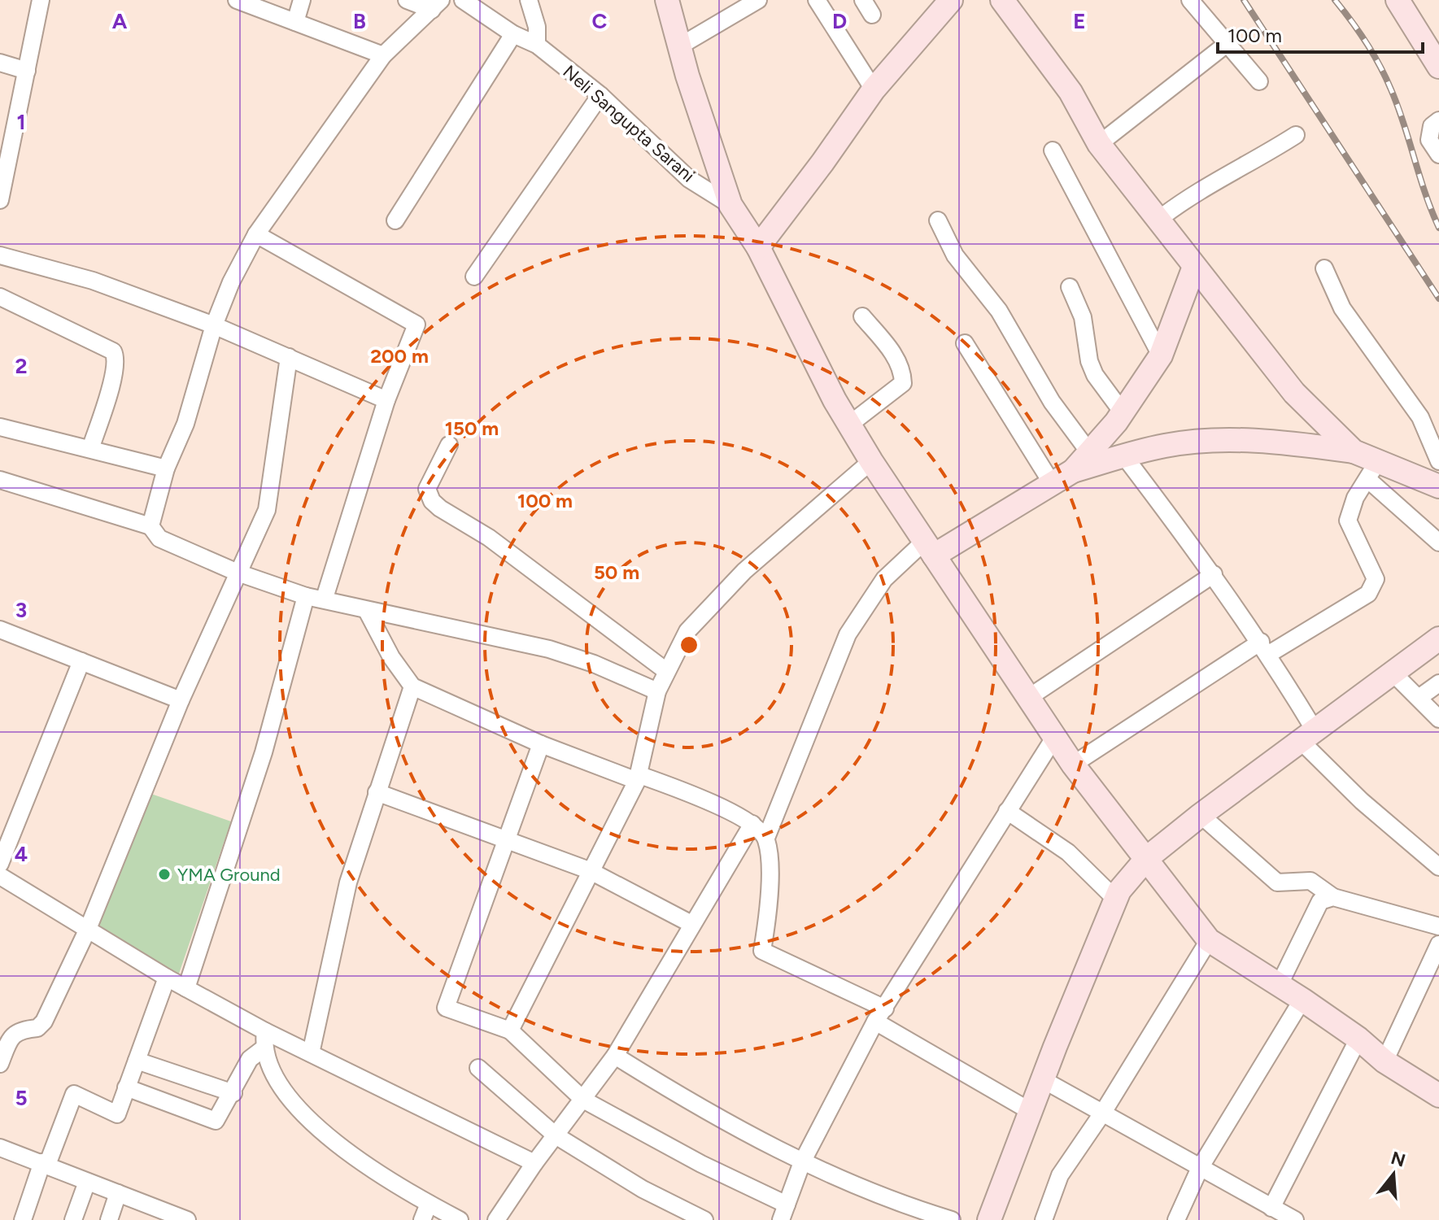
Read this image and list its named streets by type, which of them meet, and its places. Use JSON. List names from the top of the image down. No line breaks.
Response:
{"streets":{"street":["Neli Sangupta Sarani"]},"places":["YMA Ground"],"scale_bar":"100 m","north":"top","grid":{"columns":["A","B","C","D","E"],"rows":["1","2","3","4","5"]},"rings":["200 m","150 m","100 m","50 m"]}
